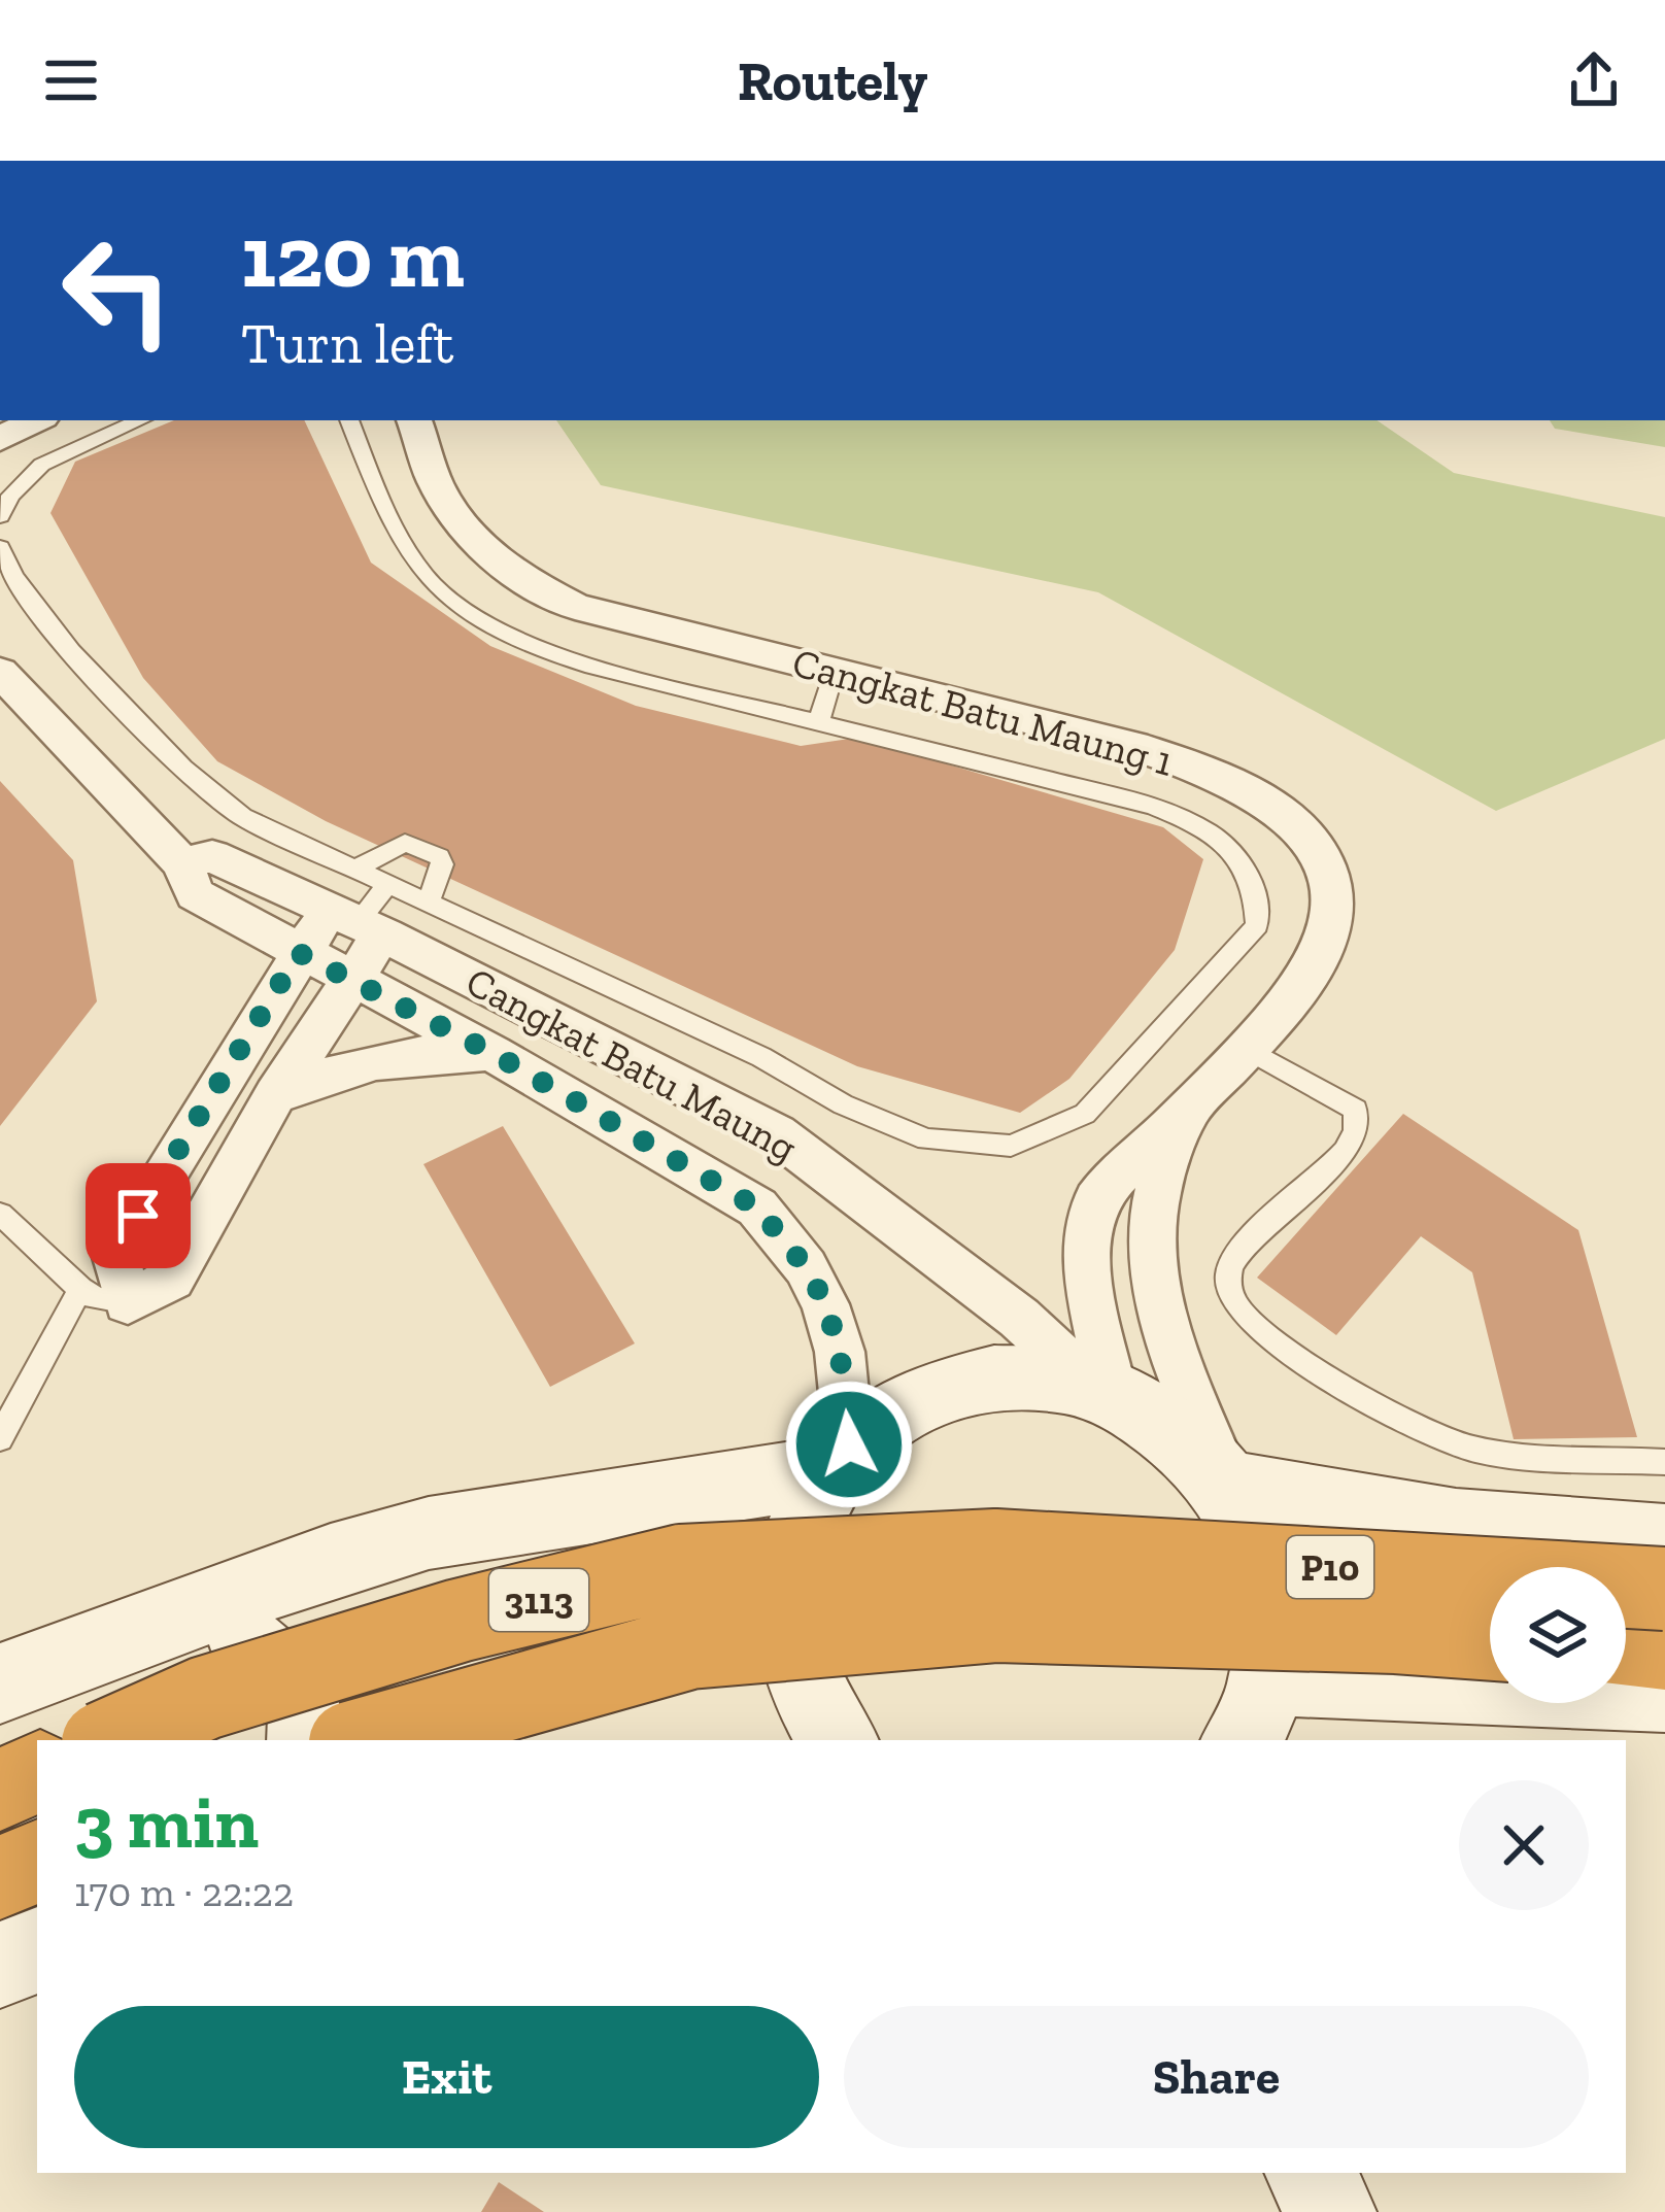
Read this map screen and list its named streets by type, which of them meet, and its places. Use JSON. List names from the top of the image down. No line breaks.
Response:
{"streets":{"highway":["P10","3113"],"street":["Cangkat Batu Maung 1","Cangkat Batu Maung"]},"crossings":[["Cangkat Batu Maung 1","Cangkat Batu Maung"],["P10","3113"]],"page":{"header":"Routely","turn":["120 m","Turn left"],"heading":["3 min","170 m · 22:22"],"buttons":["Exit","Share"]}}
